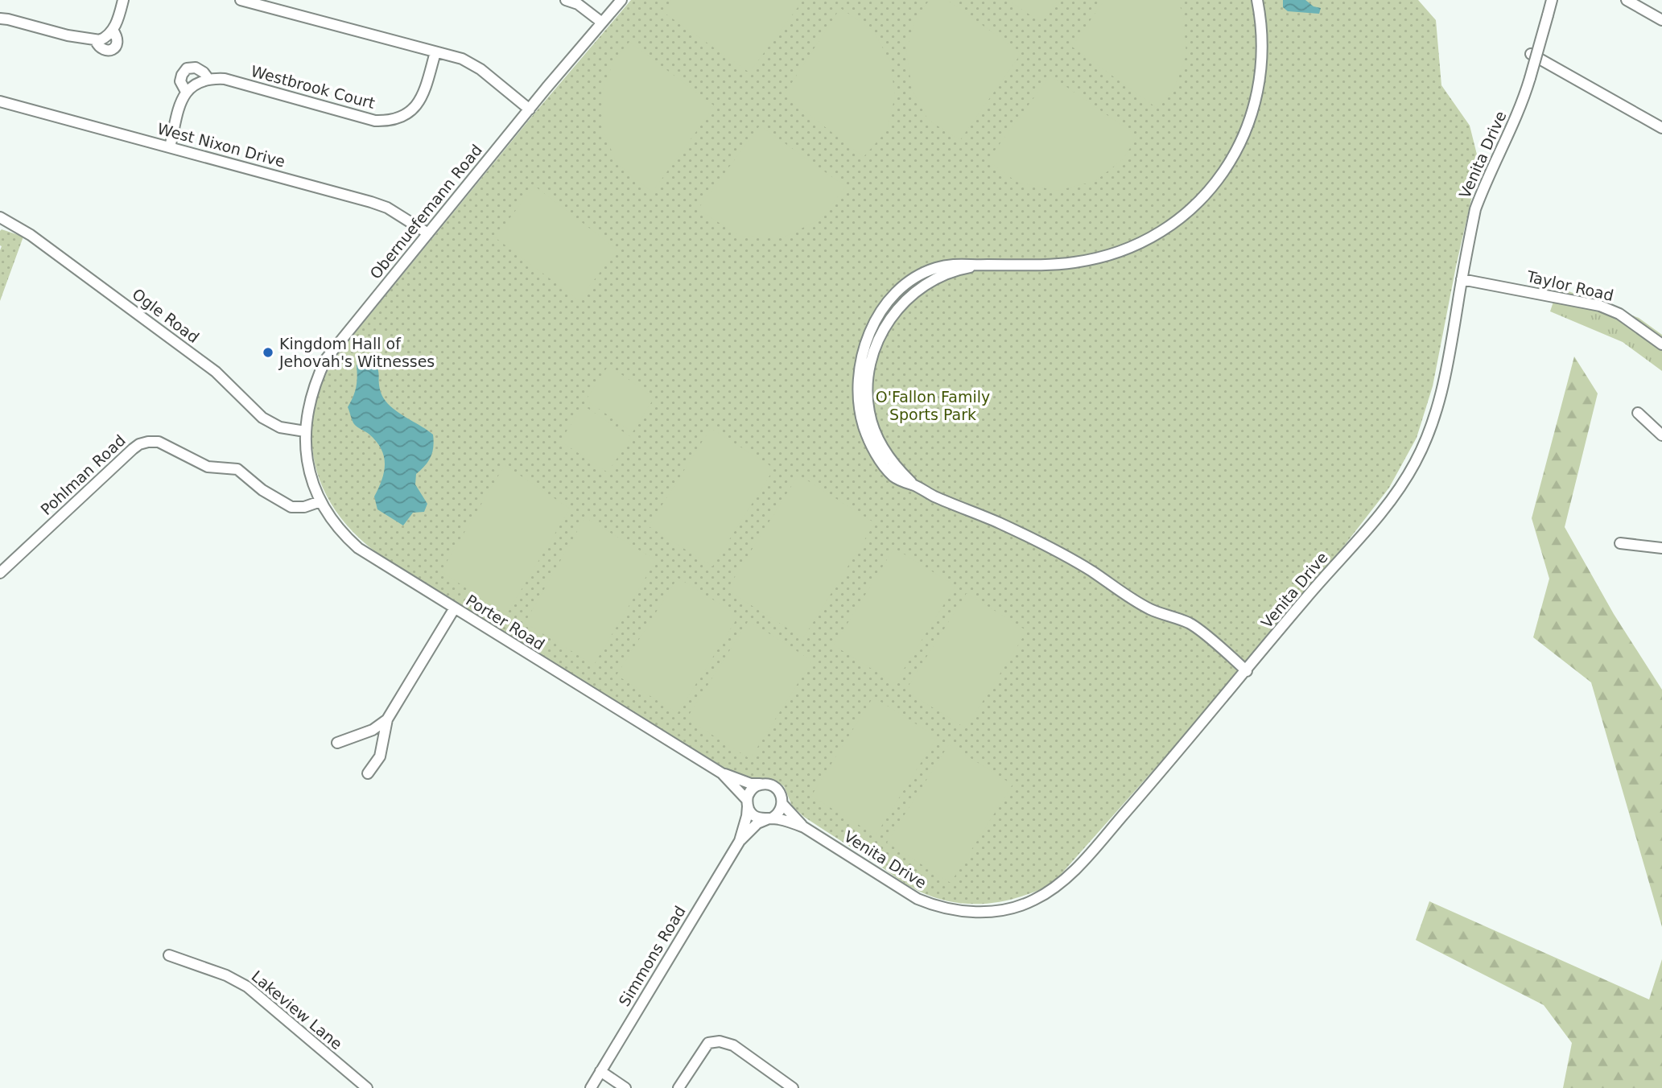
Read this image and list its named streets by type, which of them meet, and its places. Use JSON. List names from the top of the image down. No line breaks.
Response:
{"streets":{"street":["Westbrook Court","West Nixon Drive","Venita Drive","Obernuefemann Road","Taylor Road","Ogle Road","Pohlman Road","Porter Road","Simmons Road","Lakeview Lane"]},"crossings":[["Westbrook Court","West Nixon Drive"],["West Nixon Drive","Obernuefemann Road"],["Venita Drive","Taylor Road"],["Venita Drive","Porter Road"],["Venita Drive","Simmons Road"],["Obernuefemann Road","Ogle Road"],["Obernuefemann Road","Porter Road"],["Pohlman Road","Porter Road"],["Porter Road","Simmons Road"]],"parks":["O'Fallon Family Sports Park"],"places":["Kingdom Hall of Jehovah's Witnesses"]}
